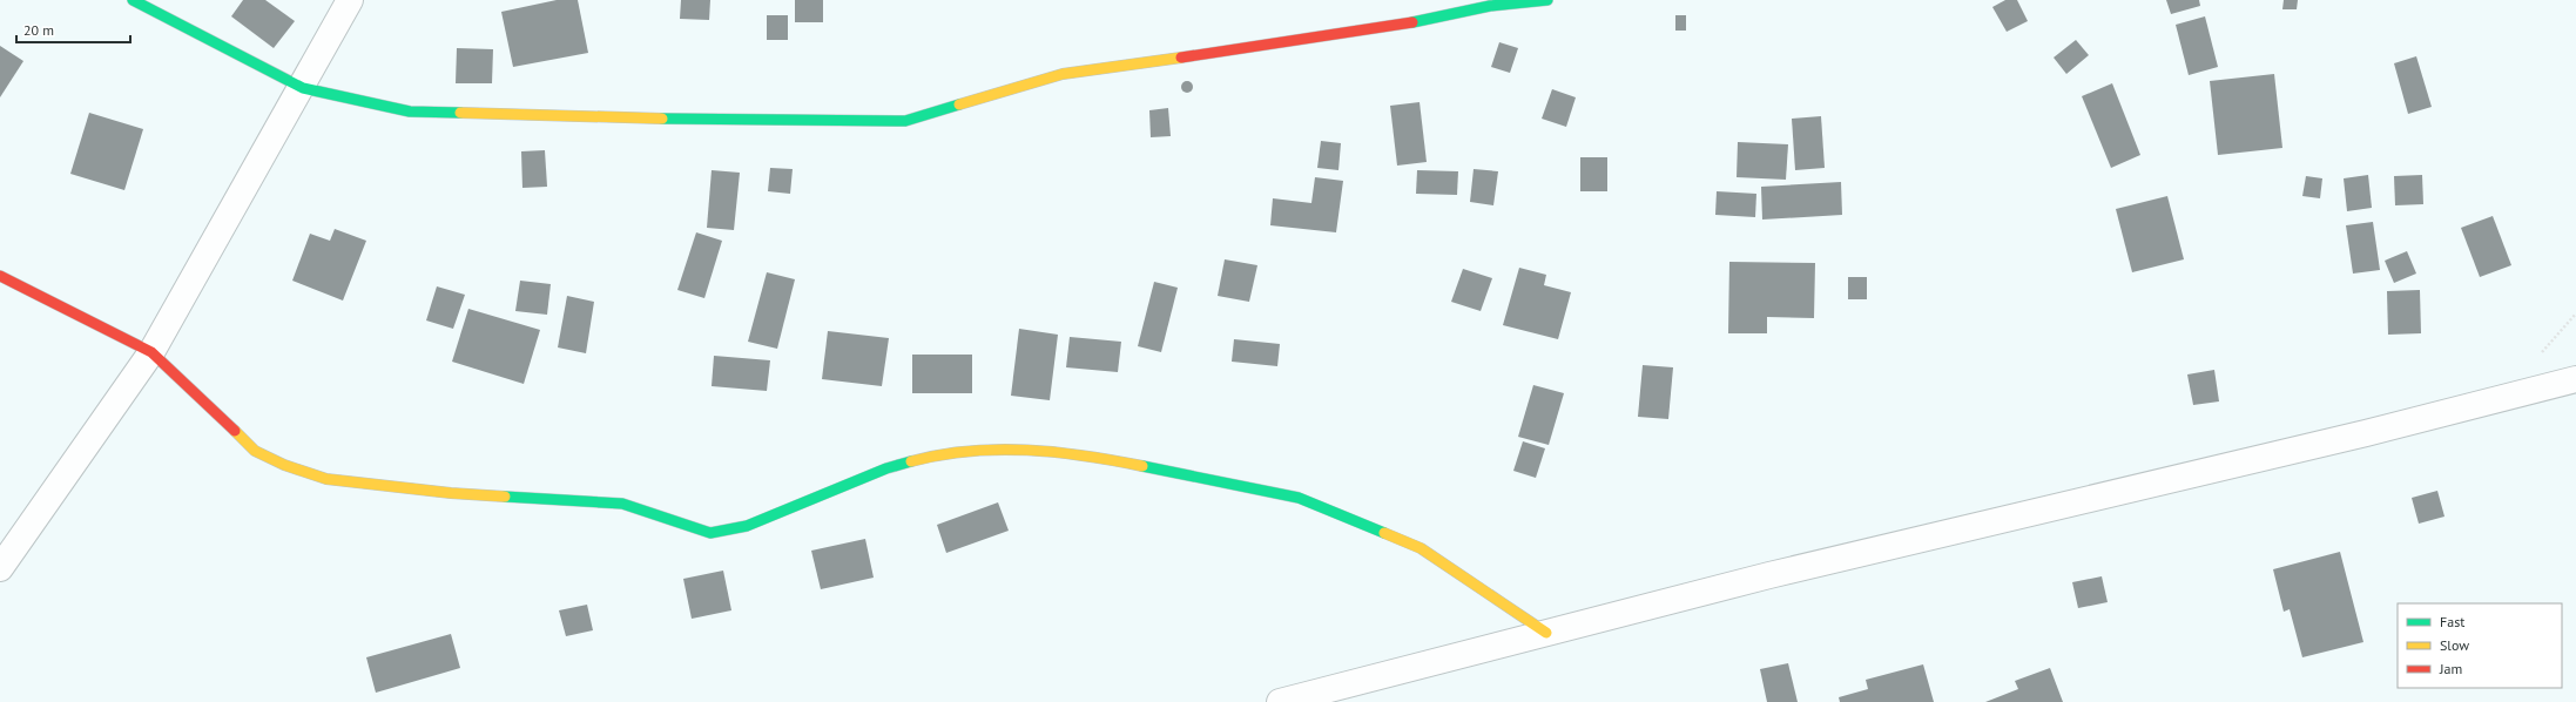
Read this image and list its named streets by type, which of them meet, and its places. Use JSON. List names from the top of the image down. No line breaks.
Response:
{"legend":["Fast","Slow","Jam"],"scale_bar":"20 m"}
